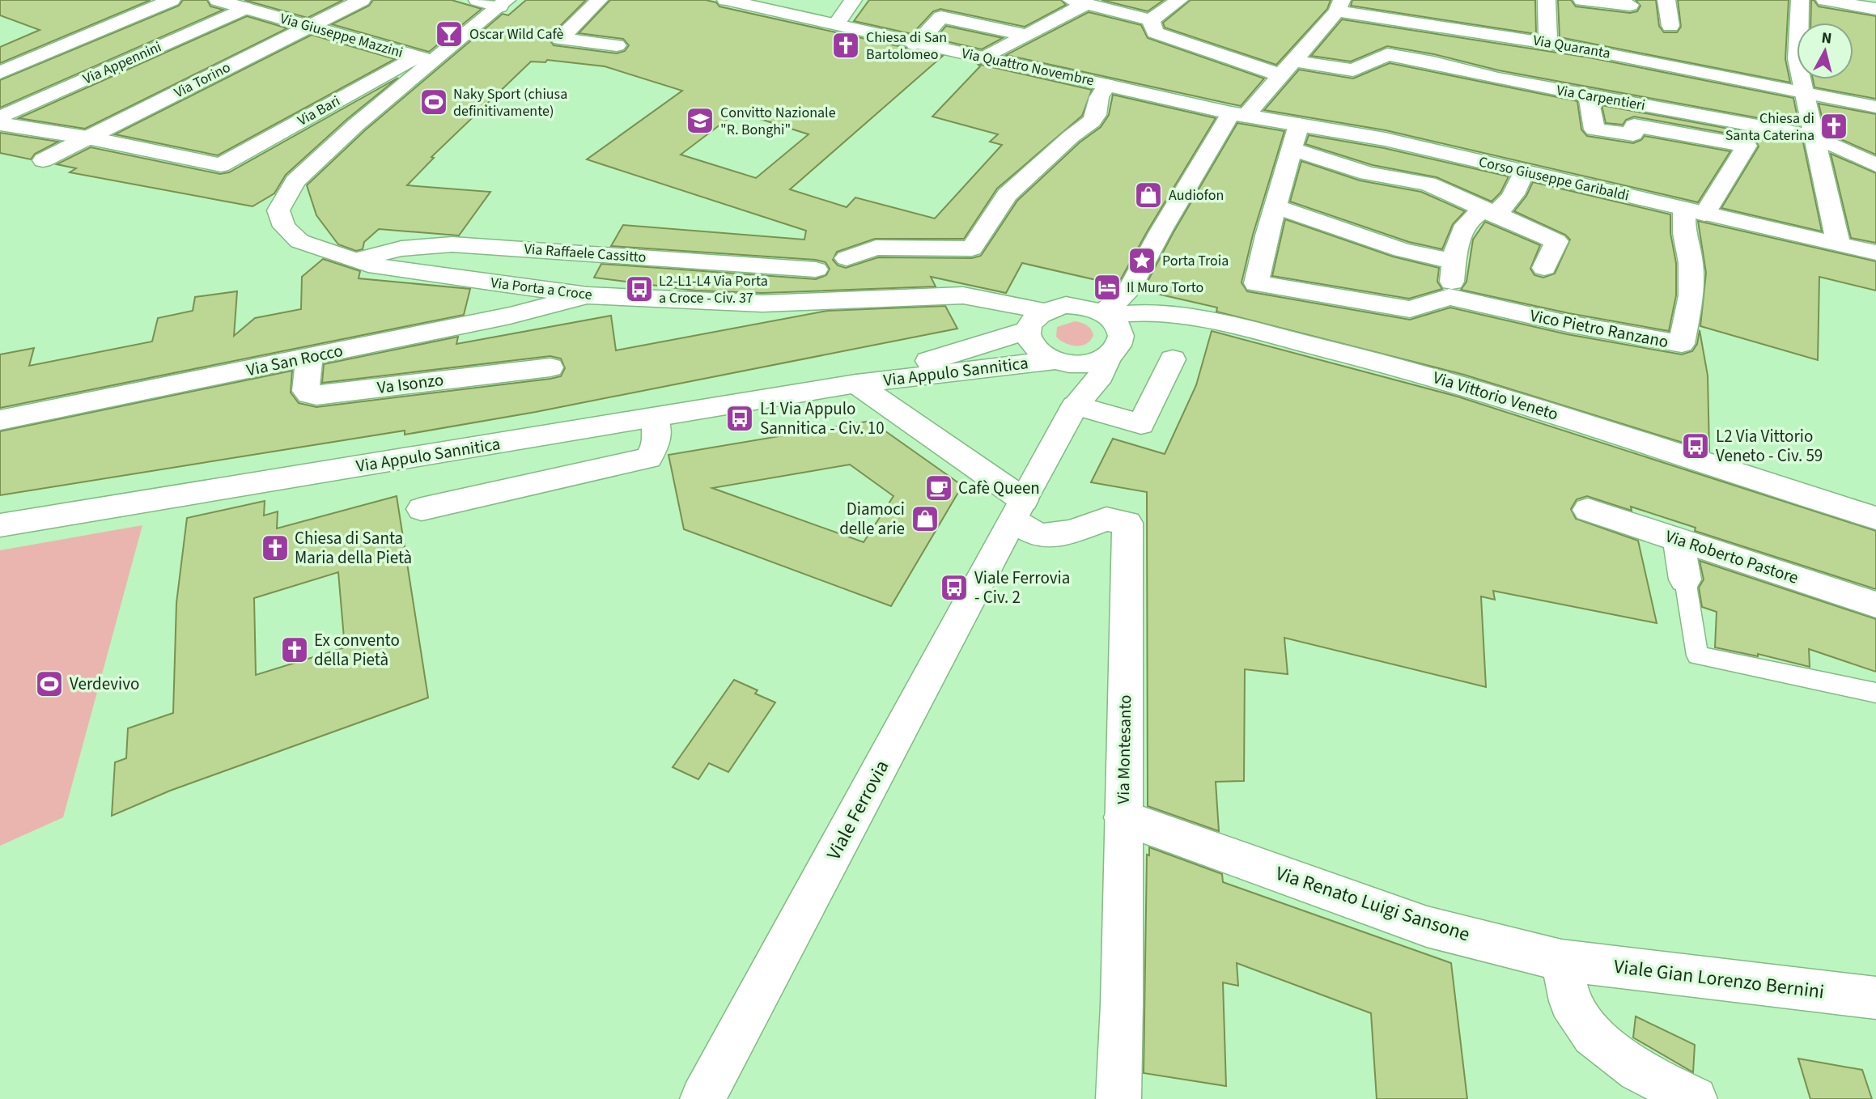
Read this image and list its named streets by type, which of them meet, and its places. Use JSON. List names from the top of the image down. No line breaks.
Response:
{"streets":{"street":["Via Giuseppe Mazzini","Via Quaranta","Via Appennini","Via Quattro Novembre","Via Torino","Via Carpentieri","Via Bari","Corso Giuseppe Garibaldi","Via Raffaele Cassitto","Via Porta a Croce","Vico Pietro Ranzano","Via San Rocco","Via Appulo Sannitica","Va Isonzo","Via Vittorio Veneto","Via Roberto Pastore","Via Montesanto","Viale Ferrovia","Via Renato Luigi Sansone","Viale Gian Lorenzo Bernini"]},"crossings":[["Via Giuseppe Mazzini","Via Appennini"],["Via Giuseppe Mazzini","Via Torino"],["Via Giuseppe Mazzini","Via Bari"],["Via Giuseppe Mazzini","Via Porta a Croce"],["Via Quattro Novembre","Corso Giuseppe Garibaldi"],["Via Torino","Via Bari"],["Via Bari","Via Porta a Croce"],["Corso Giuseppe Garibaldi","Vico Pietro Ranzano"],["Via Raffaele Cassitto","Via Porta a Croce"],["Via Porta a Croce","Via San Rocco"],["Via Porta a Croce","Via Appulo Sannitica"],["Via Porta a Croce","Via Vittorio Veneto"],["Via Porta a Croce","Viale Ferrovia"],["Via San Rocco","Va Isonzo"],["Via Appulo Sannitica","Via Vittorio Veneto"],["Via Appulo Sannitica","Viale Ferrovia"],["Via Vittorio Veneto","Viale Ferrovia"],["Via Montesanto","Viale Ferrovia"],["Via Montesanto","Via Renato Luigi Sansone"],["Via Renato Luigi Sansone","Viale Gian Lorenzo Bernini"]],"places":{"bar":["Oscar Wild Cafè"],"church":["Chiesa di San Bartolomeo","Chiesa di Santa Caterina","Chiesa di Santa Maria della Pietà","Ex convento della Pietà"],"sports":["Naky Sport (chiusa definitivamente)","Verdevivo"],"school or university":["Convitto Nazionale \"R. Bonghi\""],"shop":["Audiofon","Diamoci delle arie"],"place":["Porta Troia"],"hotel":["Il Muro Torto"],"bus stop":["L2-L1-L4 Via Porta a Croce - Civ. 37","L1 Via Appulo Sannitica - Civ. 10","L2 Via Vittorio Veneto - Civ. 59","Viale Ferrovia - Civ. 2"],"cafe":["Cafè Queen"]},"north":"top"}
